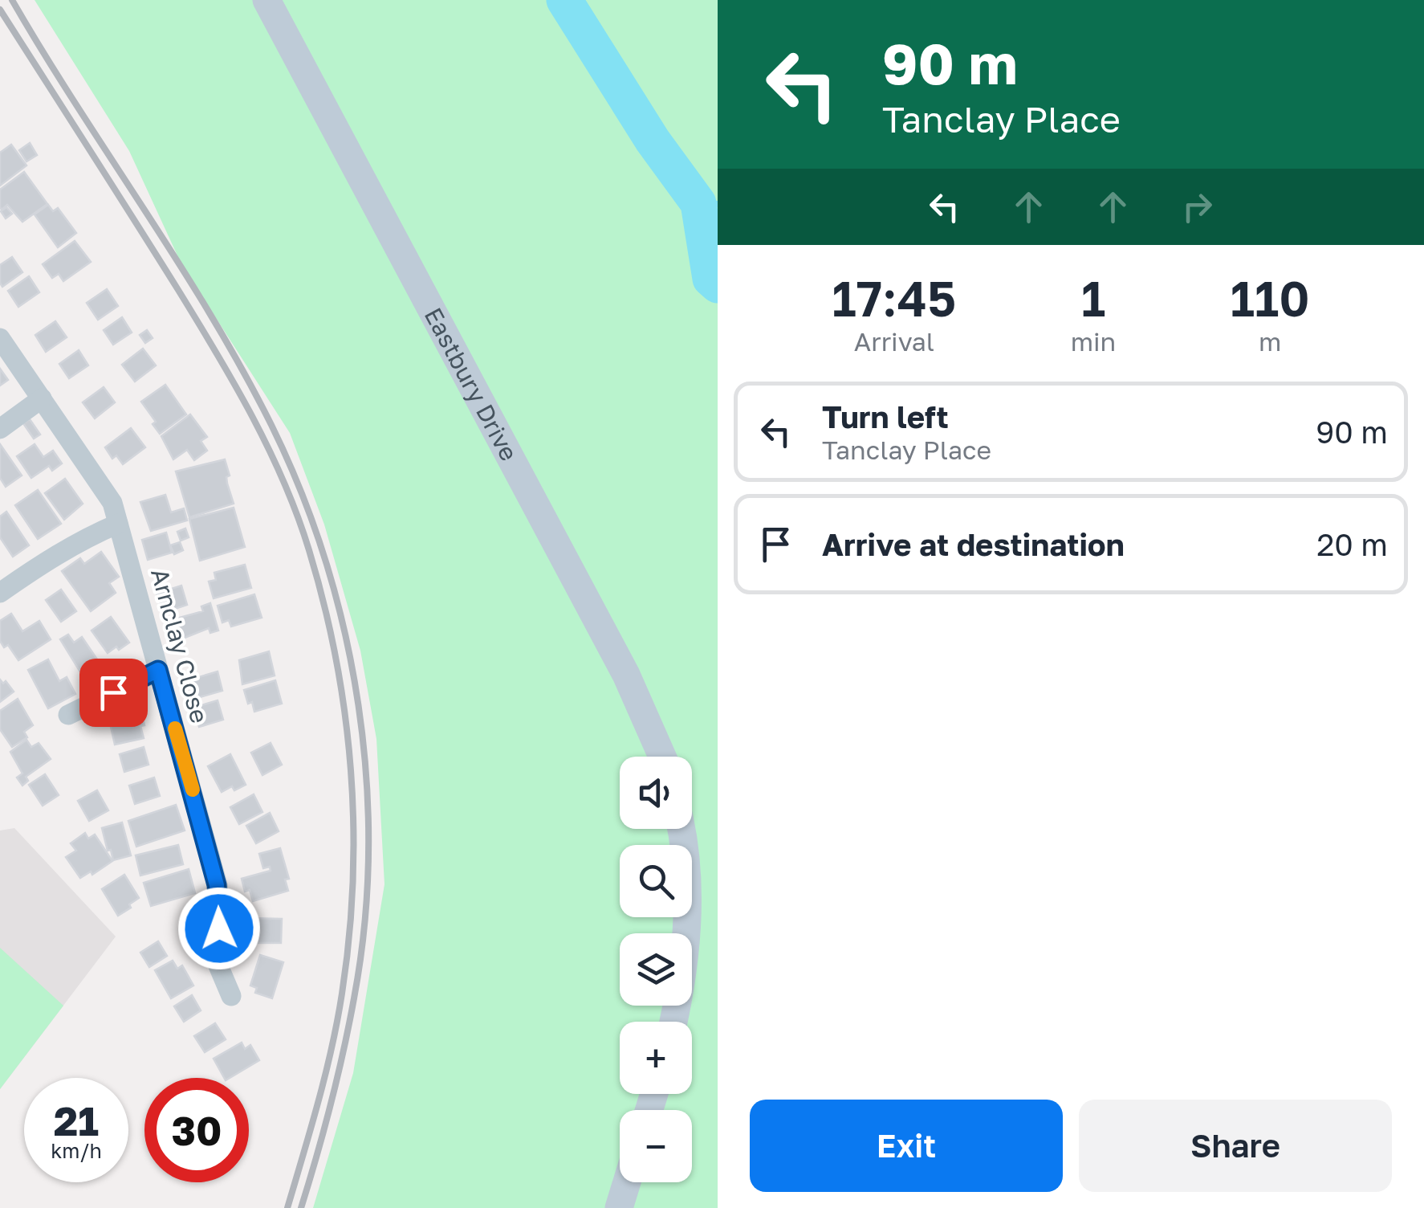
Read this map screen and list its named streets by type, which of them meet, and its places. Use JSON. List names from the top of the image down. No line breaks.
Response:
{"streets":{"street":["Eastbury Drive","Arnclay Close"]},"page":{"turn":["90 m","Tanclay Place"],"eta":["17:45","Arrival","1","min","110","m"],"list":[{"name":"Turn left","note":"Tanclay Place","value":"90 m"},{"name":"Arrive at destination","value":"20 m"}],"map_buttons":["+","−"],"speed":"21 km/h","limit":"30","buttons":["Exit","Share"]}}
